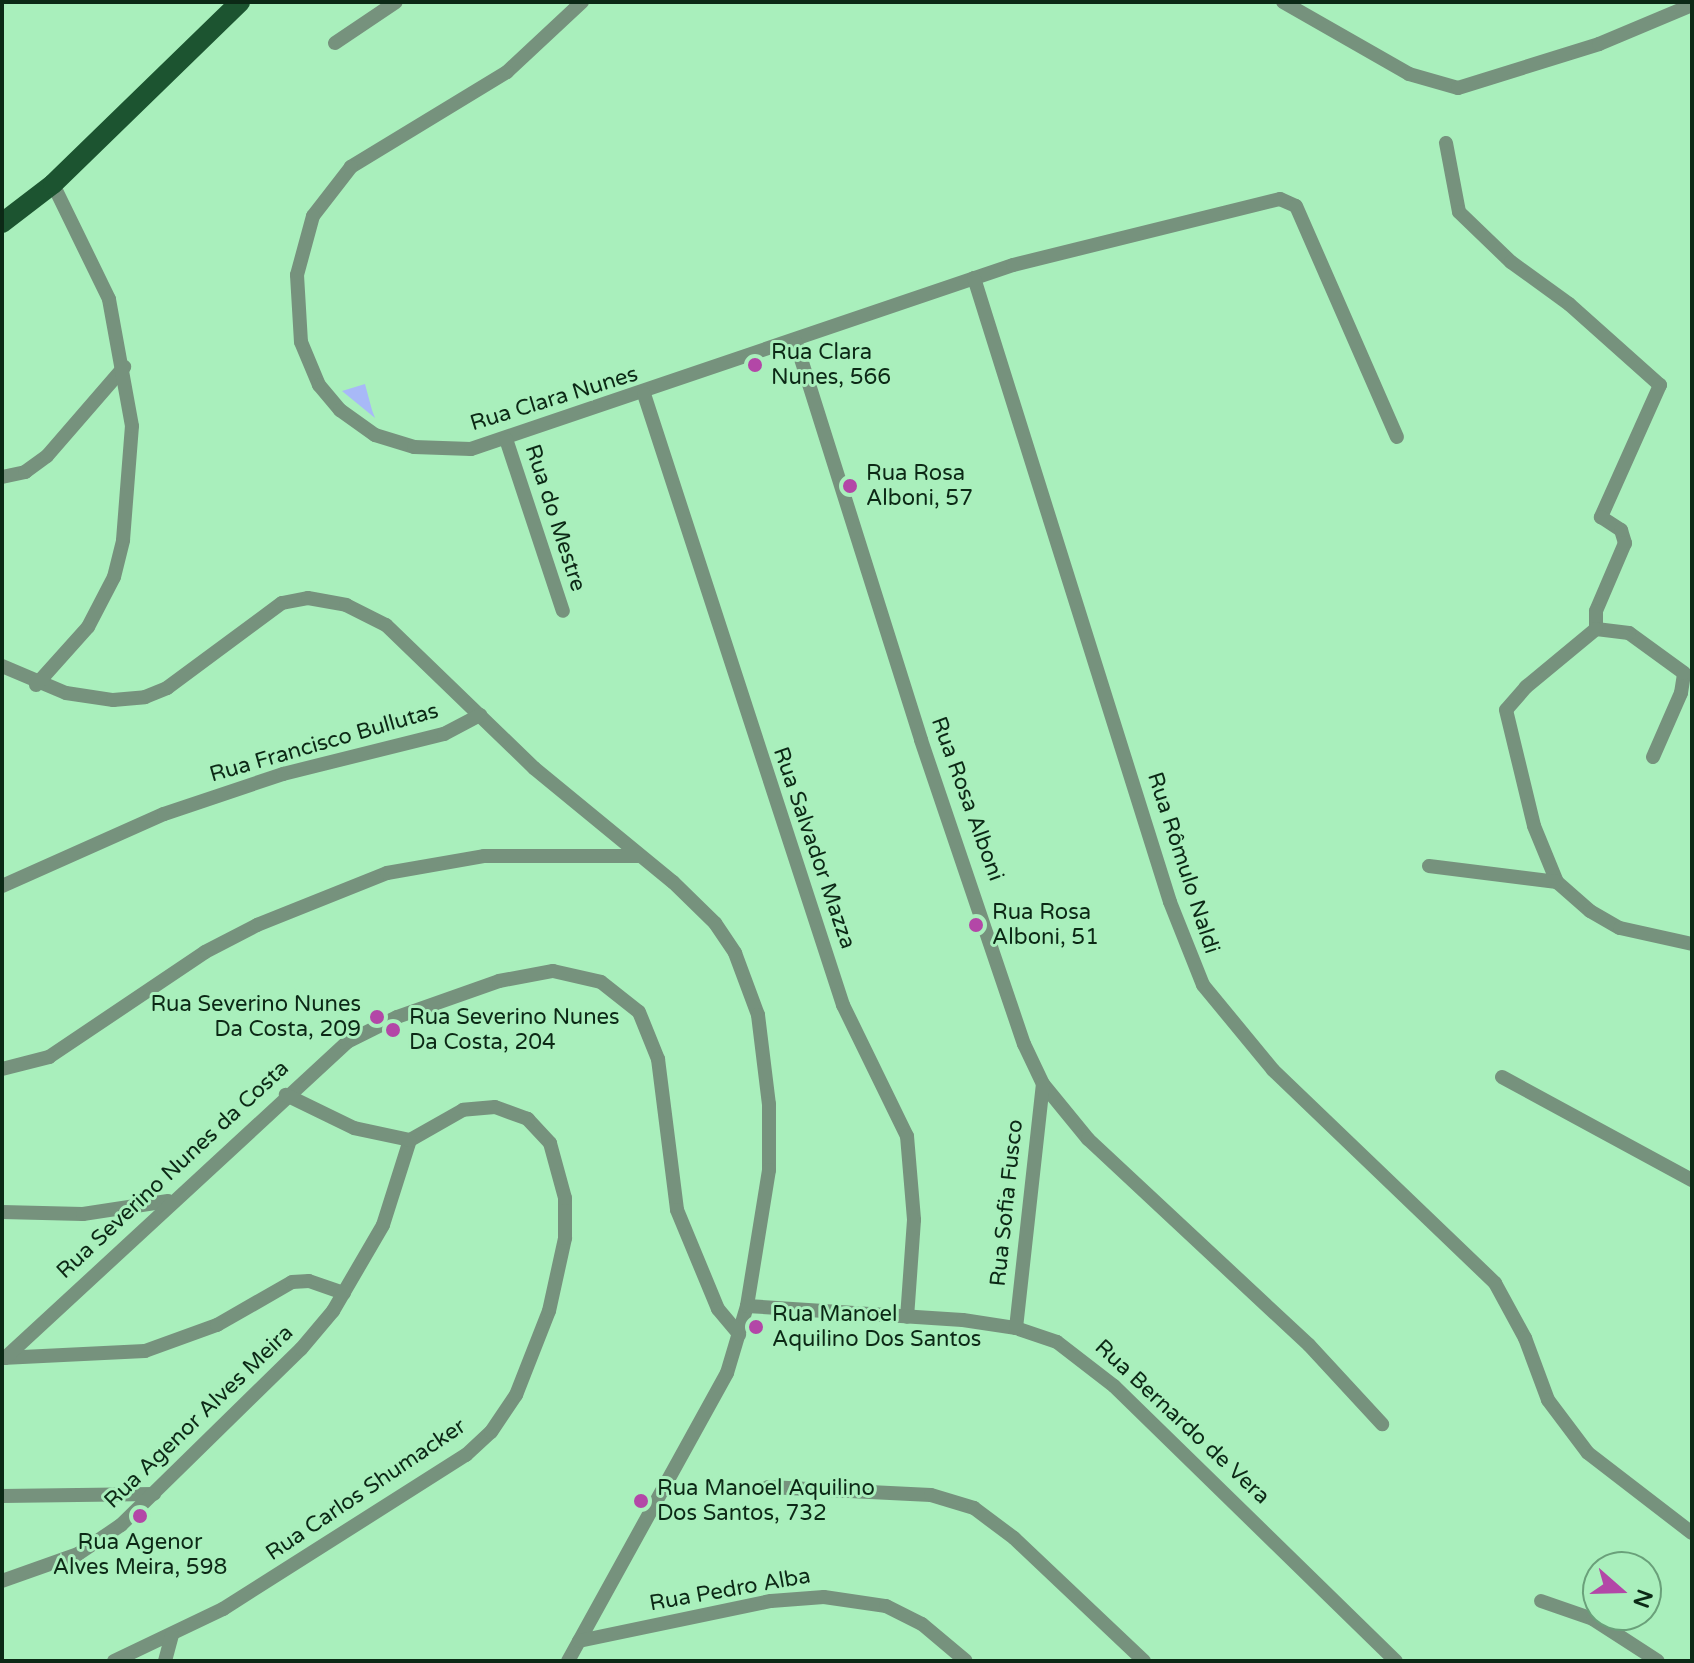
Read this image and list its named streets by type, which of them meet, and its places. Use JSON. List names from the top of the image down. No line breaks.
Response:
{"streets":{"street":["Rua Clara Nunes","Rua do Mestre","Rua Francisco Bullutas","Rua Rosa Alboni","Rua Salvador Mazza","Rua Rômulo Naldi","Rua Severino Nunes da Costa","Rua Sofia Fusco","Rua Agenor Alves Meira","Rua Bernardo de Vera","Rua Carlos Shumacker","Rua Pedro Alba"]},"crossings":[["Rua Clara Nunes","Rua do Mestre"],["Rua Clara Nunes","Rua Rosa Alboni"],["Rua Clara Nunes","Rua Salvador Mazza"],["Rua Clara Nunes","Rua Rômulo Naldi"],["Rua Rosa Alboni","Rua Sofia Fusco"],["Rua Salvador Mazza","Rua Bernardo de Vera"],["Rua Sofia Fusco","Rua Bernardo de Vera"],["Rua Agenor Alves Meira","Rua Carlos Shumacker"]],"places":["Rua Clara Nunes, 566","Rua Rosa Alboni, 57","Rua Rosa Alboni, 51","Rua Severino Nunes Da Costa, 209","Rua Severino Nunes Da Costa, 204","Rua Manoel Aquilino Dos Santos","Rua Manoel Aquilino Dos Santos, 732","Rua Agenor Alves Meira, 598"],"north":"right"}
